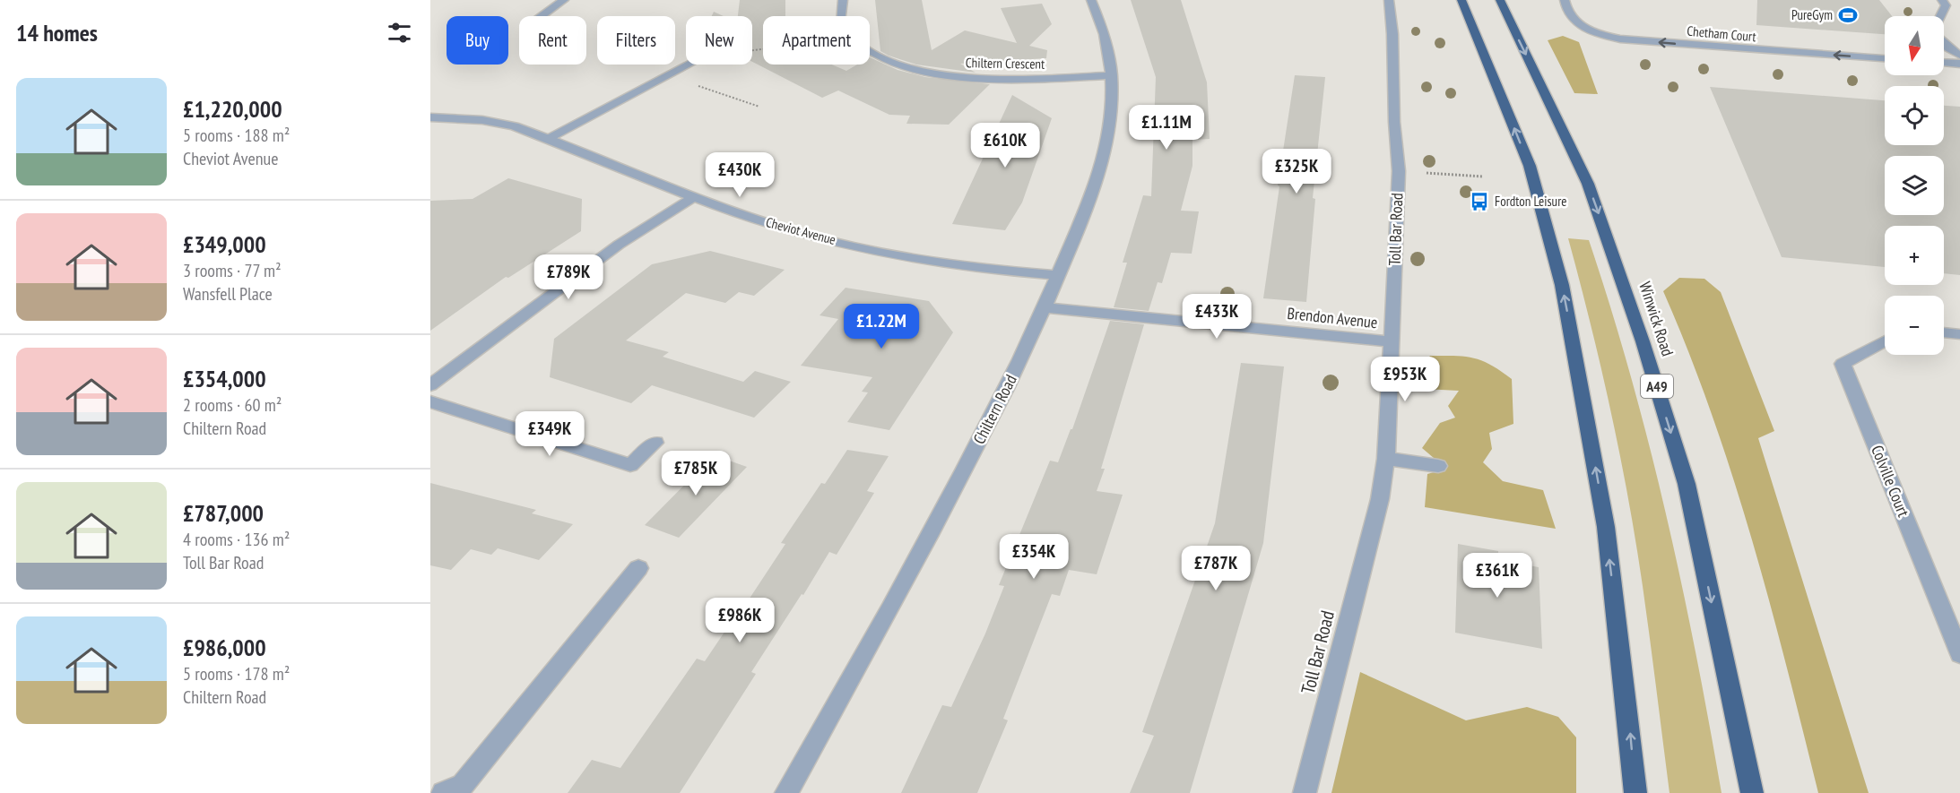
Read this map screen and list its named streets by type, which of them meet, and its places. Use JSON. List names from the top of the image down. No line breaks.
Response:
{"streets":{"highway":["Winwick Road","A49"],"street":["Chetham Court","Chiltern Crescent","Toll Bar Road","Cheviot Avenue","Brendon Avenue","Chiltern Road","Colville Court"]},"crossings":[["Chiltern Crescent","Chiltern Road"],["Toll Bar Road","Brendon Avenue"],["Cheviot Avenue","Chiltern Road"],["Brendon Avenue","Chiltern Road"]],"one_way":["Chetham Court"],"places":{"sports":["PureGym"],"bus stop":["Fordton Leisure"]},"north":"bottom","page":{"heading":"14 homes","map_buttons":["+","−"],"chip":["Buy","Rent","Filters","New","Apartment"],"list":[{"name":"£1,220,000","note":"5 rooms · 188 m² · Cheviot Avenue"},{"name":"£349,000","note":"3 rooms · 77 m² · Wansfell Place"},{"name":"£354,000","note":"2 rooms · 60 m² · Chiltern Road"},{"name":"£787,000","note":"4 rooms · 136 m² · Toll Bar Road"},{"name":"£986,000","note":"5 rooms · 178 m² · Chiltern Road"}],"price":["£1.11M","£610K","£325K","£430K","£789K","£433K","£1.22M","£953K","£349K","£785K","£354K","£787K","£361K","£986K"]}}
